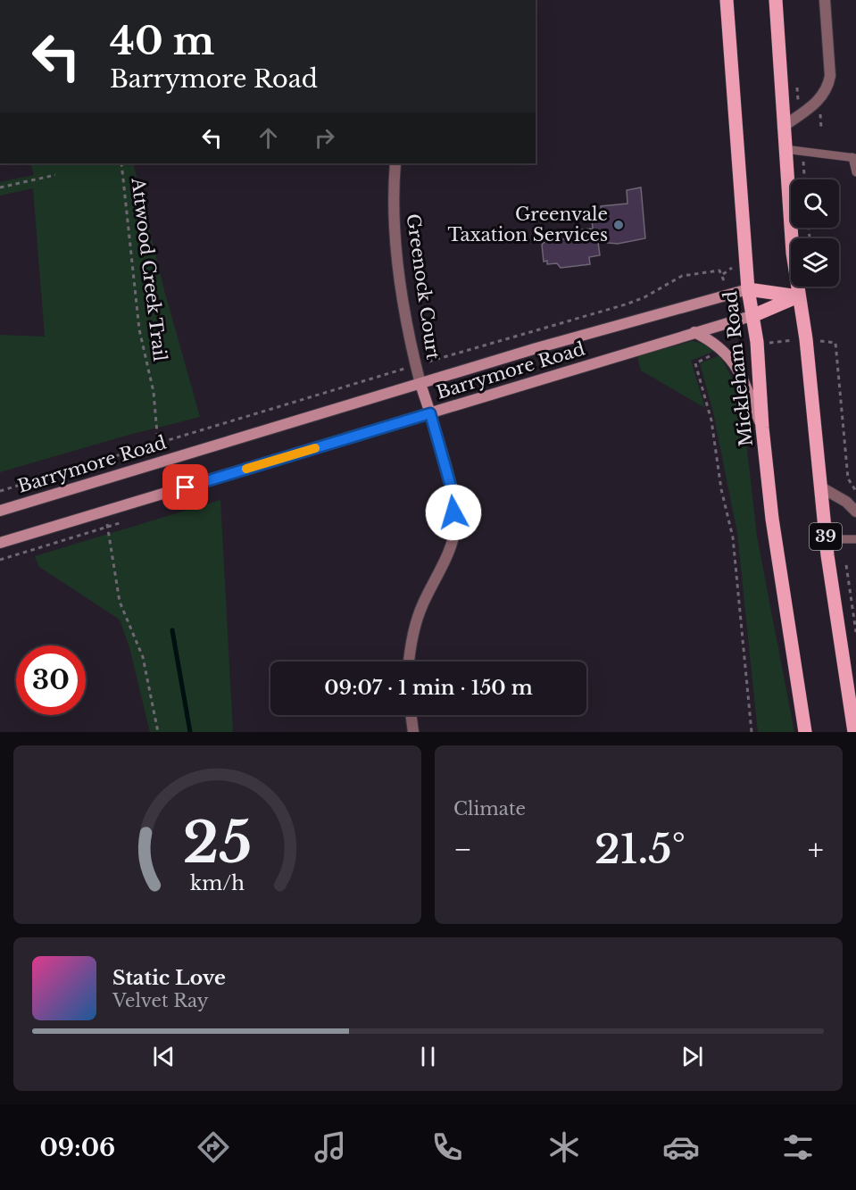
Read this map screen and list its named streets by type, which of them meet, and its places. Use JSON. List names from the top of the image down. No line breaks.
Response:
{"streets":{"main road":["Mickleham Road","39"],"street":["Greenock Court","Barrymore Road"],"path":["Attwood Creek Trail"]},"crossings":[["Greenock Court","Barrymore Road"],["Mickleham Road","Barrymore Road"]],"places":["Greenvale Taxation Services"],"page":{"turn":["40 m","Barrymore Road"],"limit":"30","trip":"09:07 · 1 min · 150 m","tile":"Climate","heat":["−","21.5°","+"],"song":["Static Love","Velvet Ray"],"tabs":"09:06","gauge":["25","km/h"]}}
